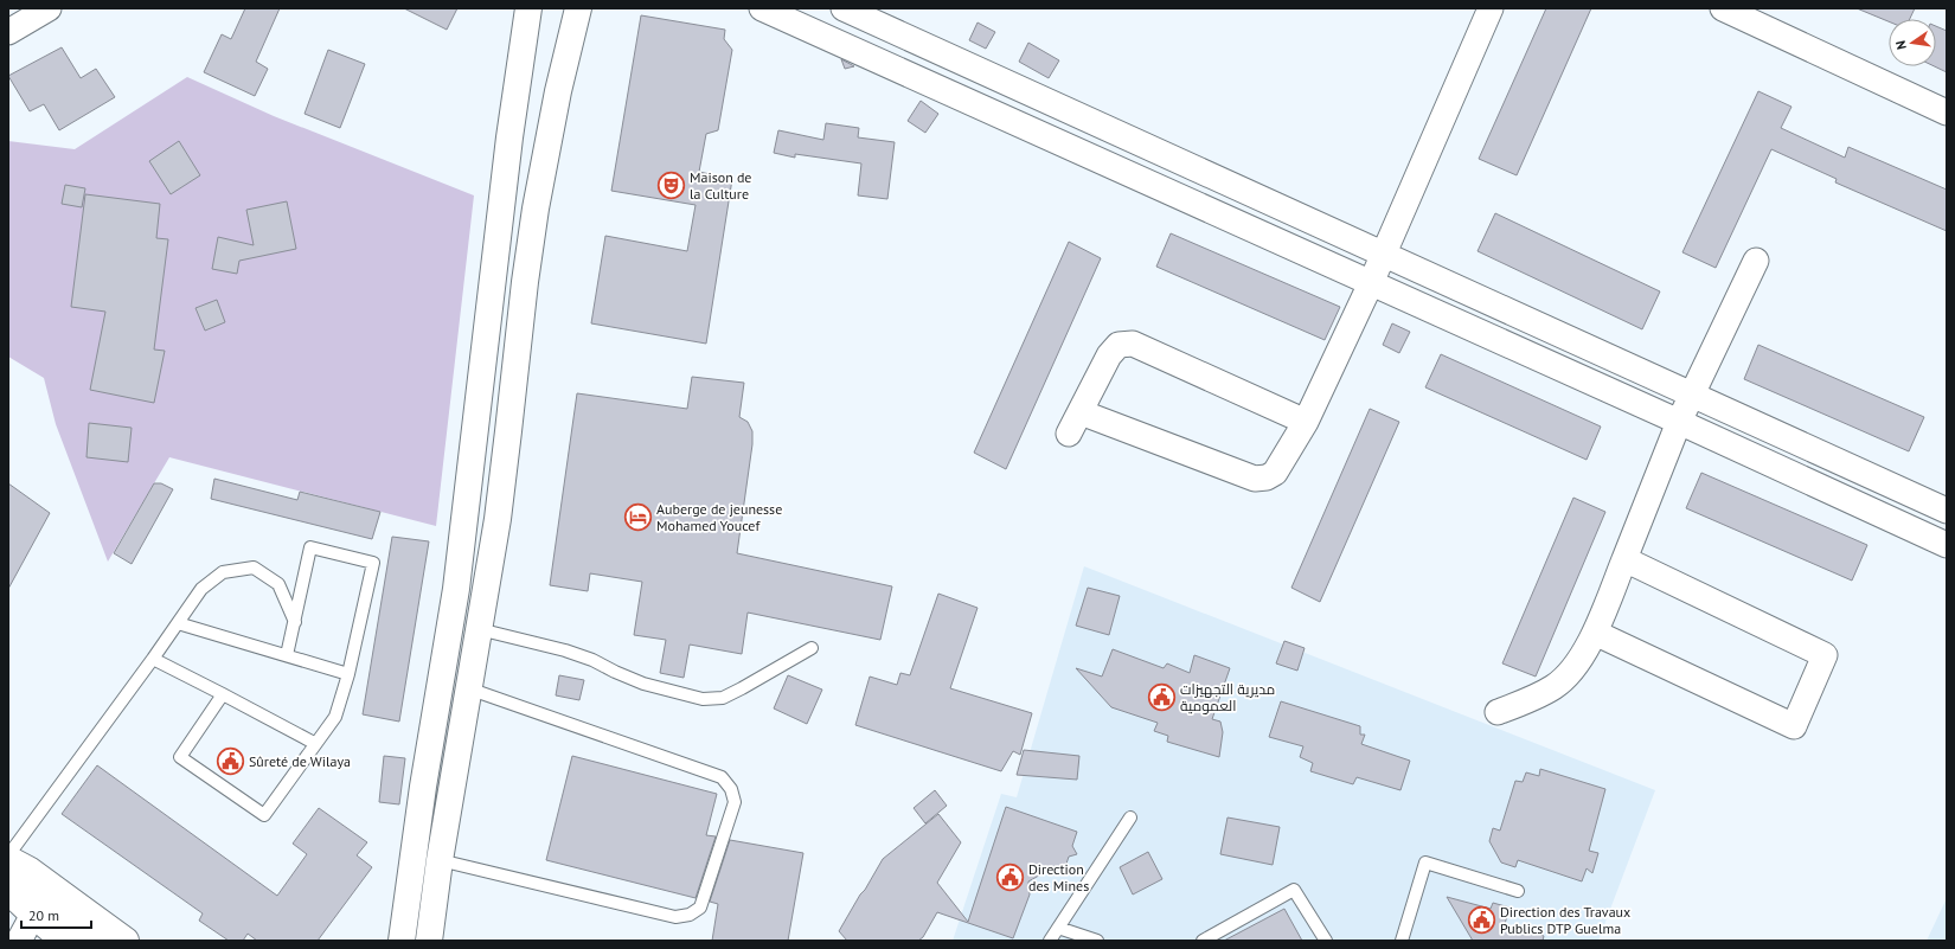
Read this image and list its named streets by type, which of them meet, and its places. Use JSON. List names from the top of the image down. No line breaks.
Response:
{"places":{"theatre":["Maison de la Culture"],"hotel":["Auberge de jeunesse Mohamed Youcef"],"public building":["مديرية التجهيزات العمومية","Sûreté de Wilaya","Direction des Mines","Direction des Travaux Publics DTP Guelma"]},"scale_bar":"20 m","north":"left"}
